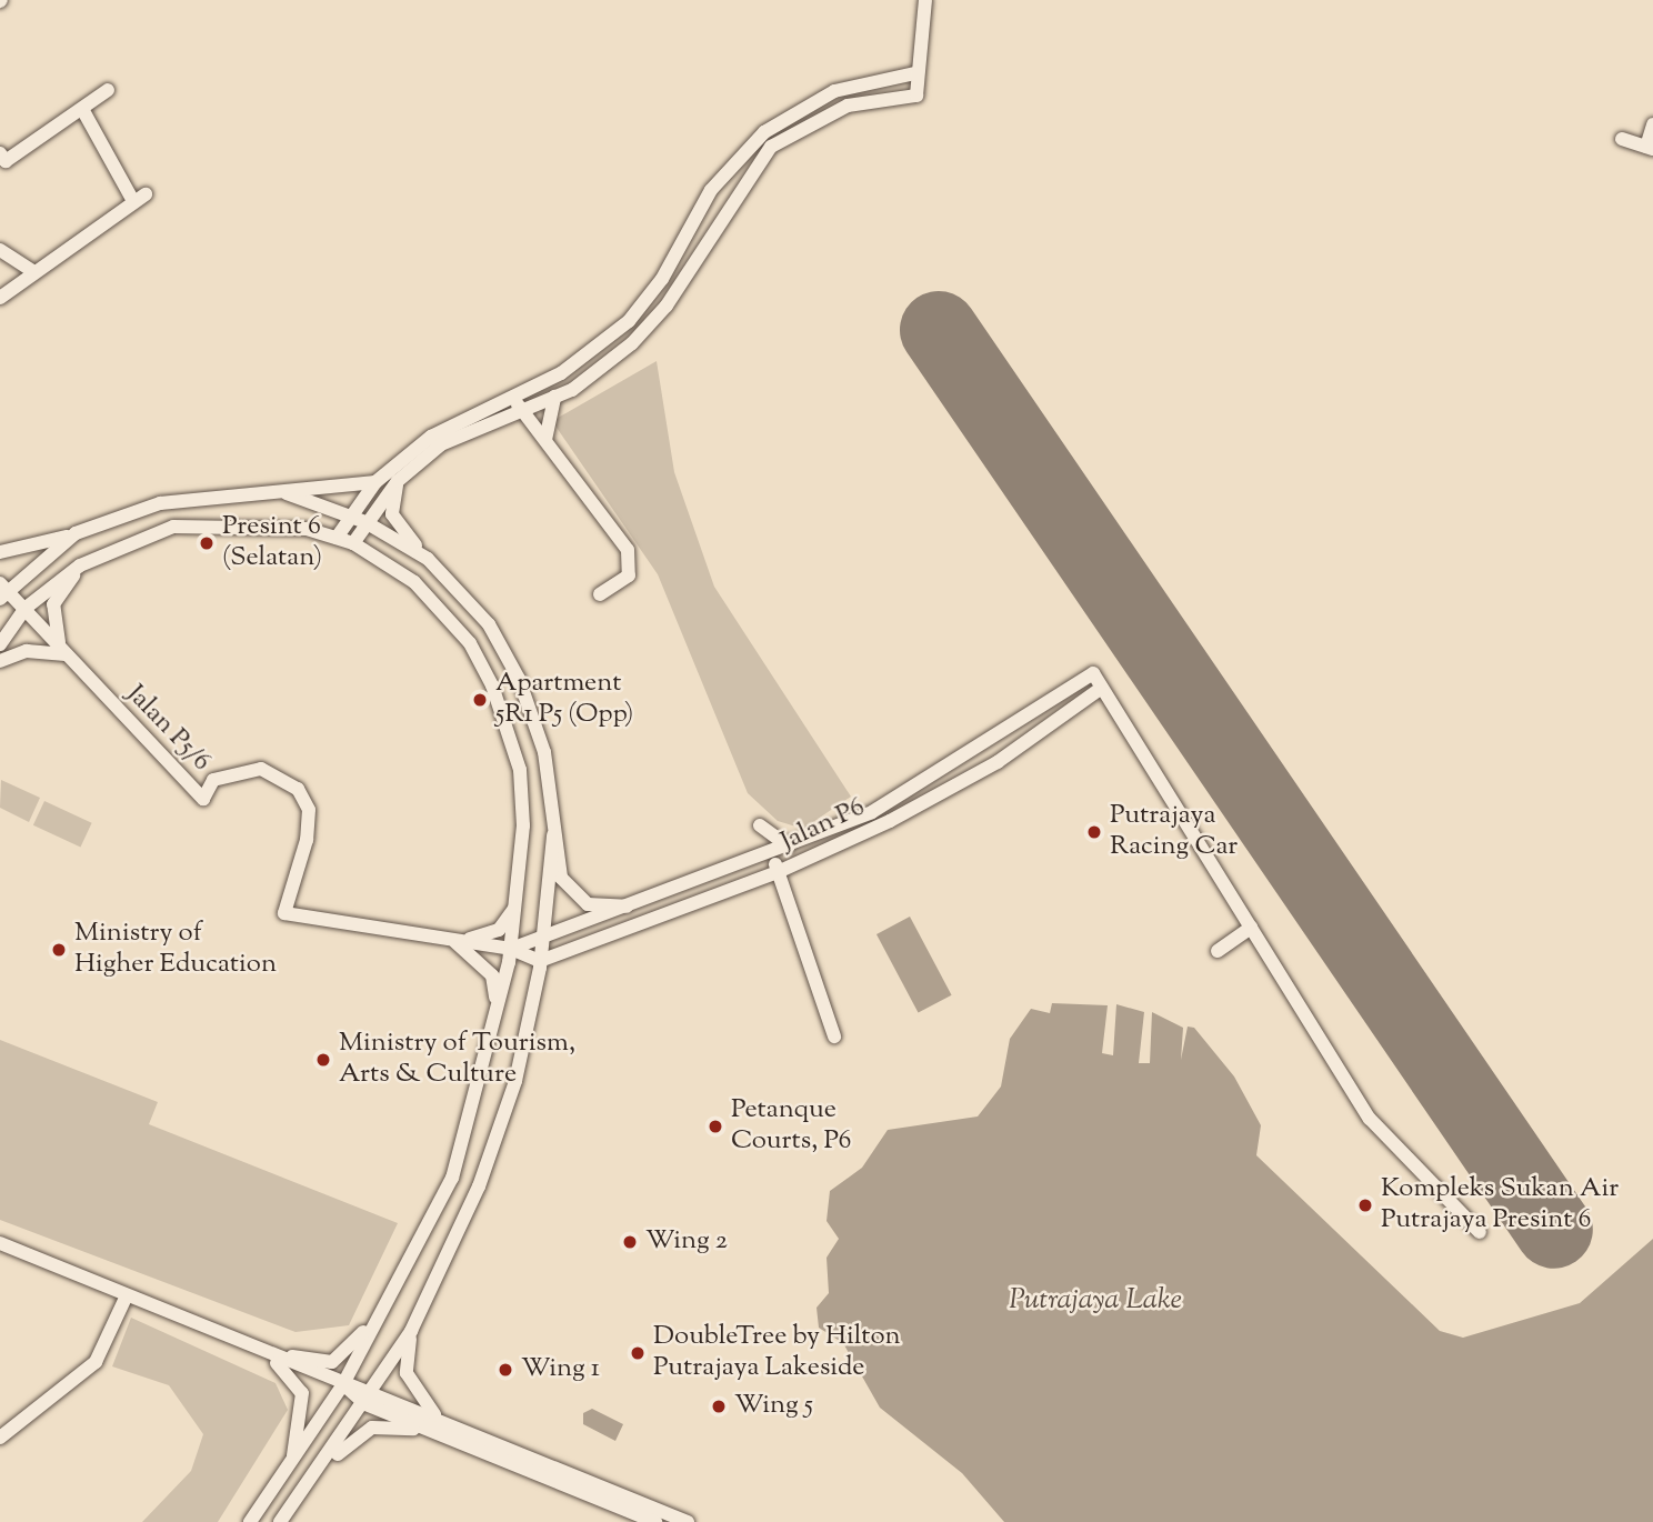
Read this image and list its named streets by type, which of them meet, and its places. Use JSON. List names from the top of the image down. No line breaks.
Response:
{"streets":{"street":["Jalan P5/6","Jalan P6"]},"crossings":[["Jalan P5/6","Jalan P6"]],"water":["Putrajaya Lake"],"places":["Presint 6 (Selatan)","Apartment 5R1 P5 (Opp)","Putrajaya Racing Car","Ministry of Higher Education","Ministry of Tourism, Arts & Culture","Petanque Courts, P6","Kompleks Sukan Air Putrajaya Presint 6","Wing 2","DoubleTree by Hilton Putrajaya Lakeside","Wing 1","Wing 5"]}
